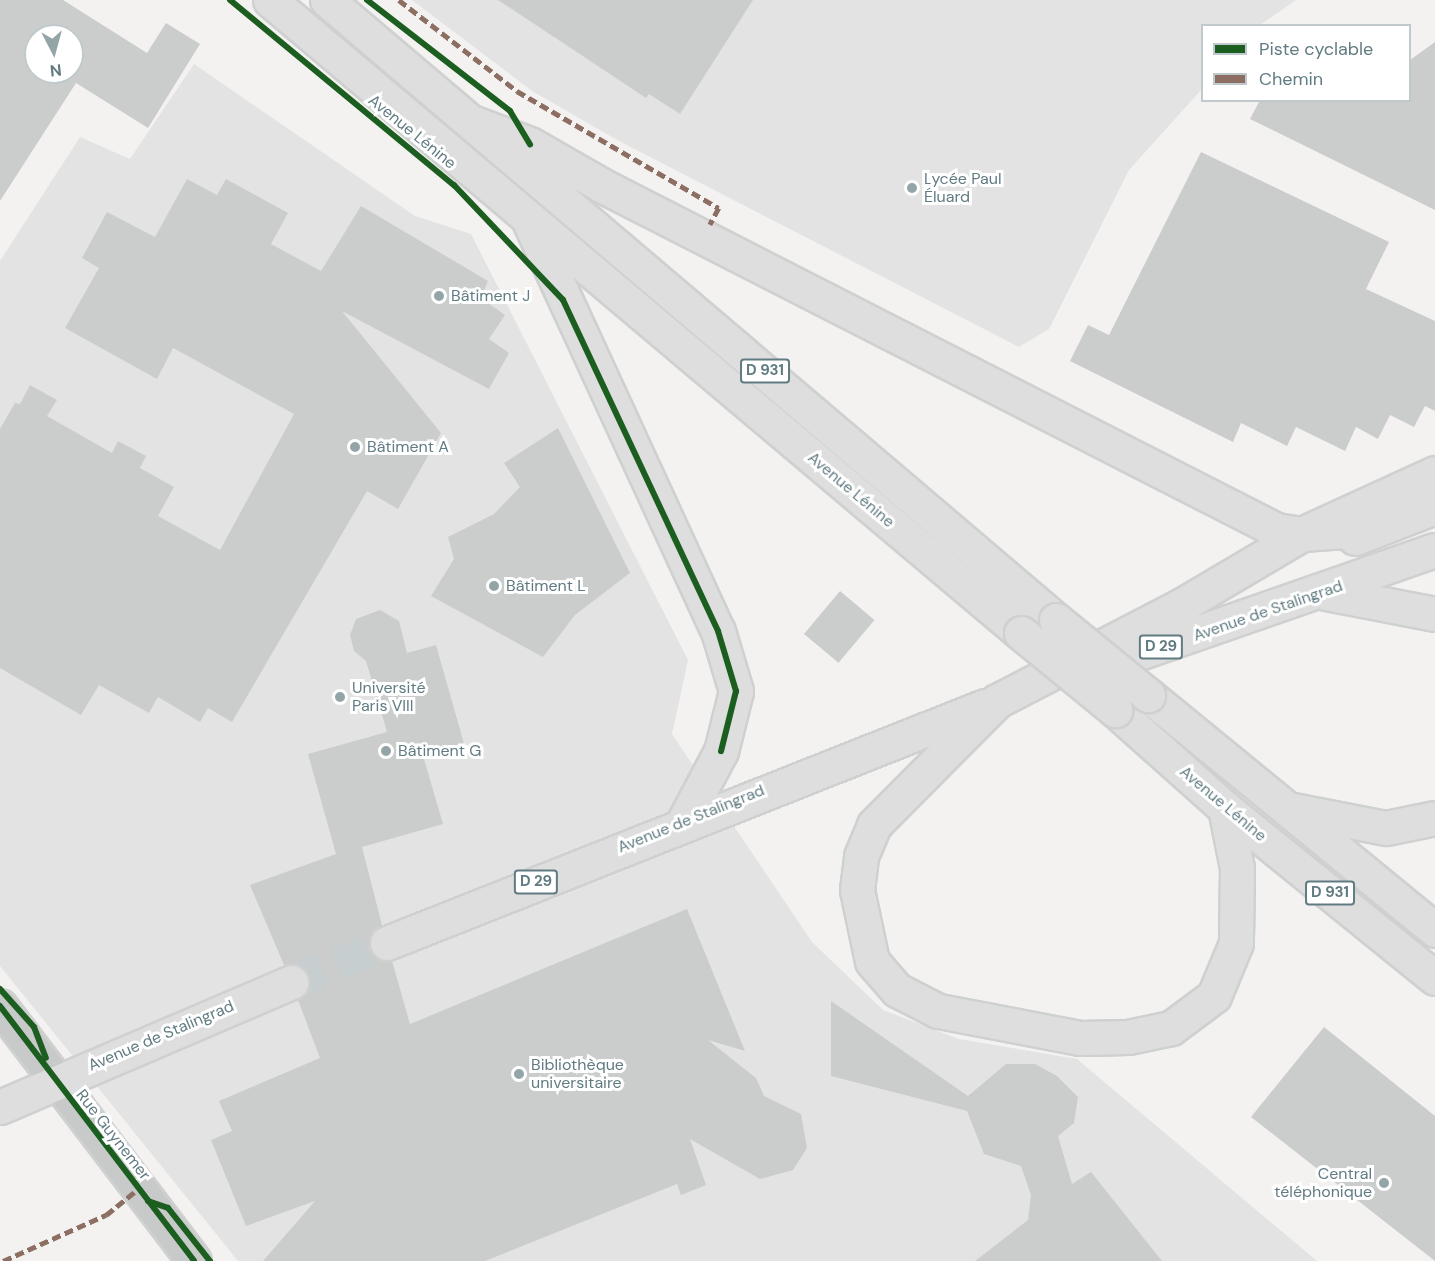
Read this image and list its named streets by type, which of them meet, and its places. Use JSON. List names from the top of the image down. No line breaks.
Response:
{"streets":{"main road":["Avenue Lénine","D 931","Avenue de Stalingrad","D 29"],"street":["Rue Guynemer"]},"crossings":[["Avenue de Stalingrad","Rue Guynemer"]],"places":["Lycée Paul Éluard","Bâtiment J","Bâtiment A","Bâtiment L","Université Paris VIII","Bâtiment G","Bibliothèque universitaire","Central téléphonique"],"legend":["Piste cyclable","Chemin"],"north":"bottom"}
